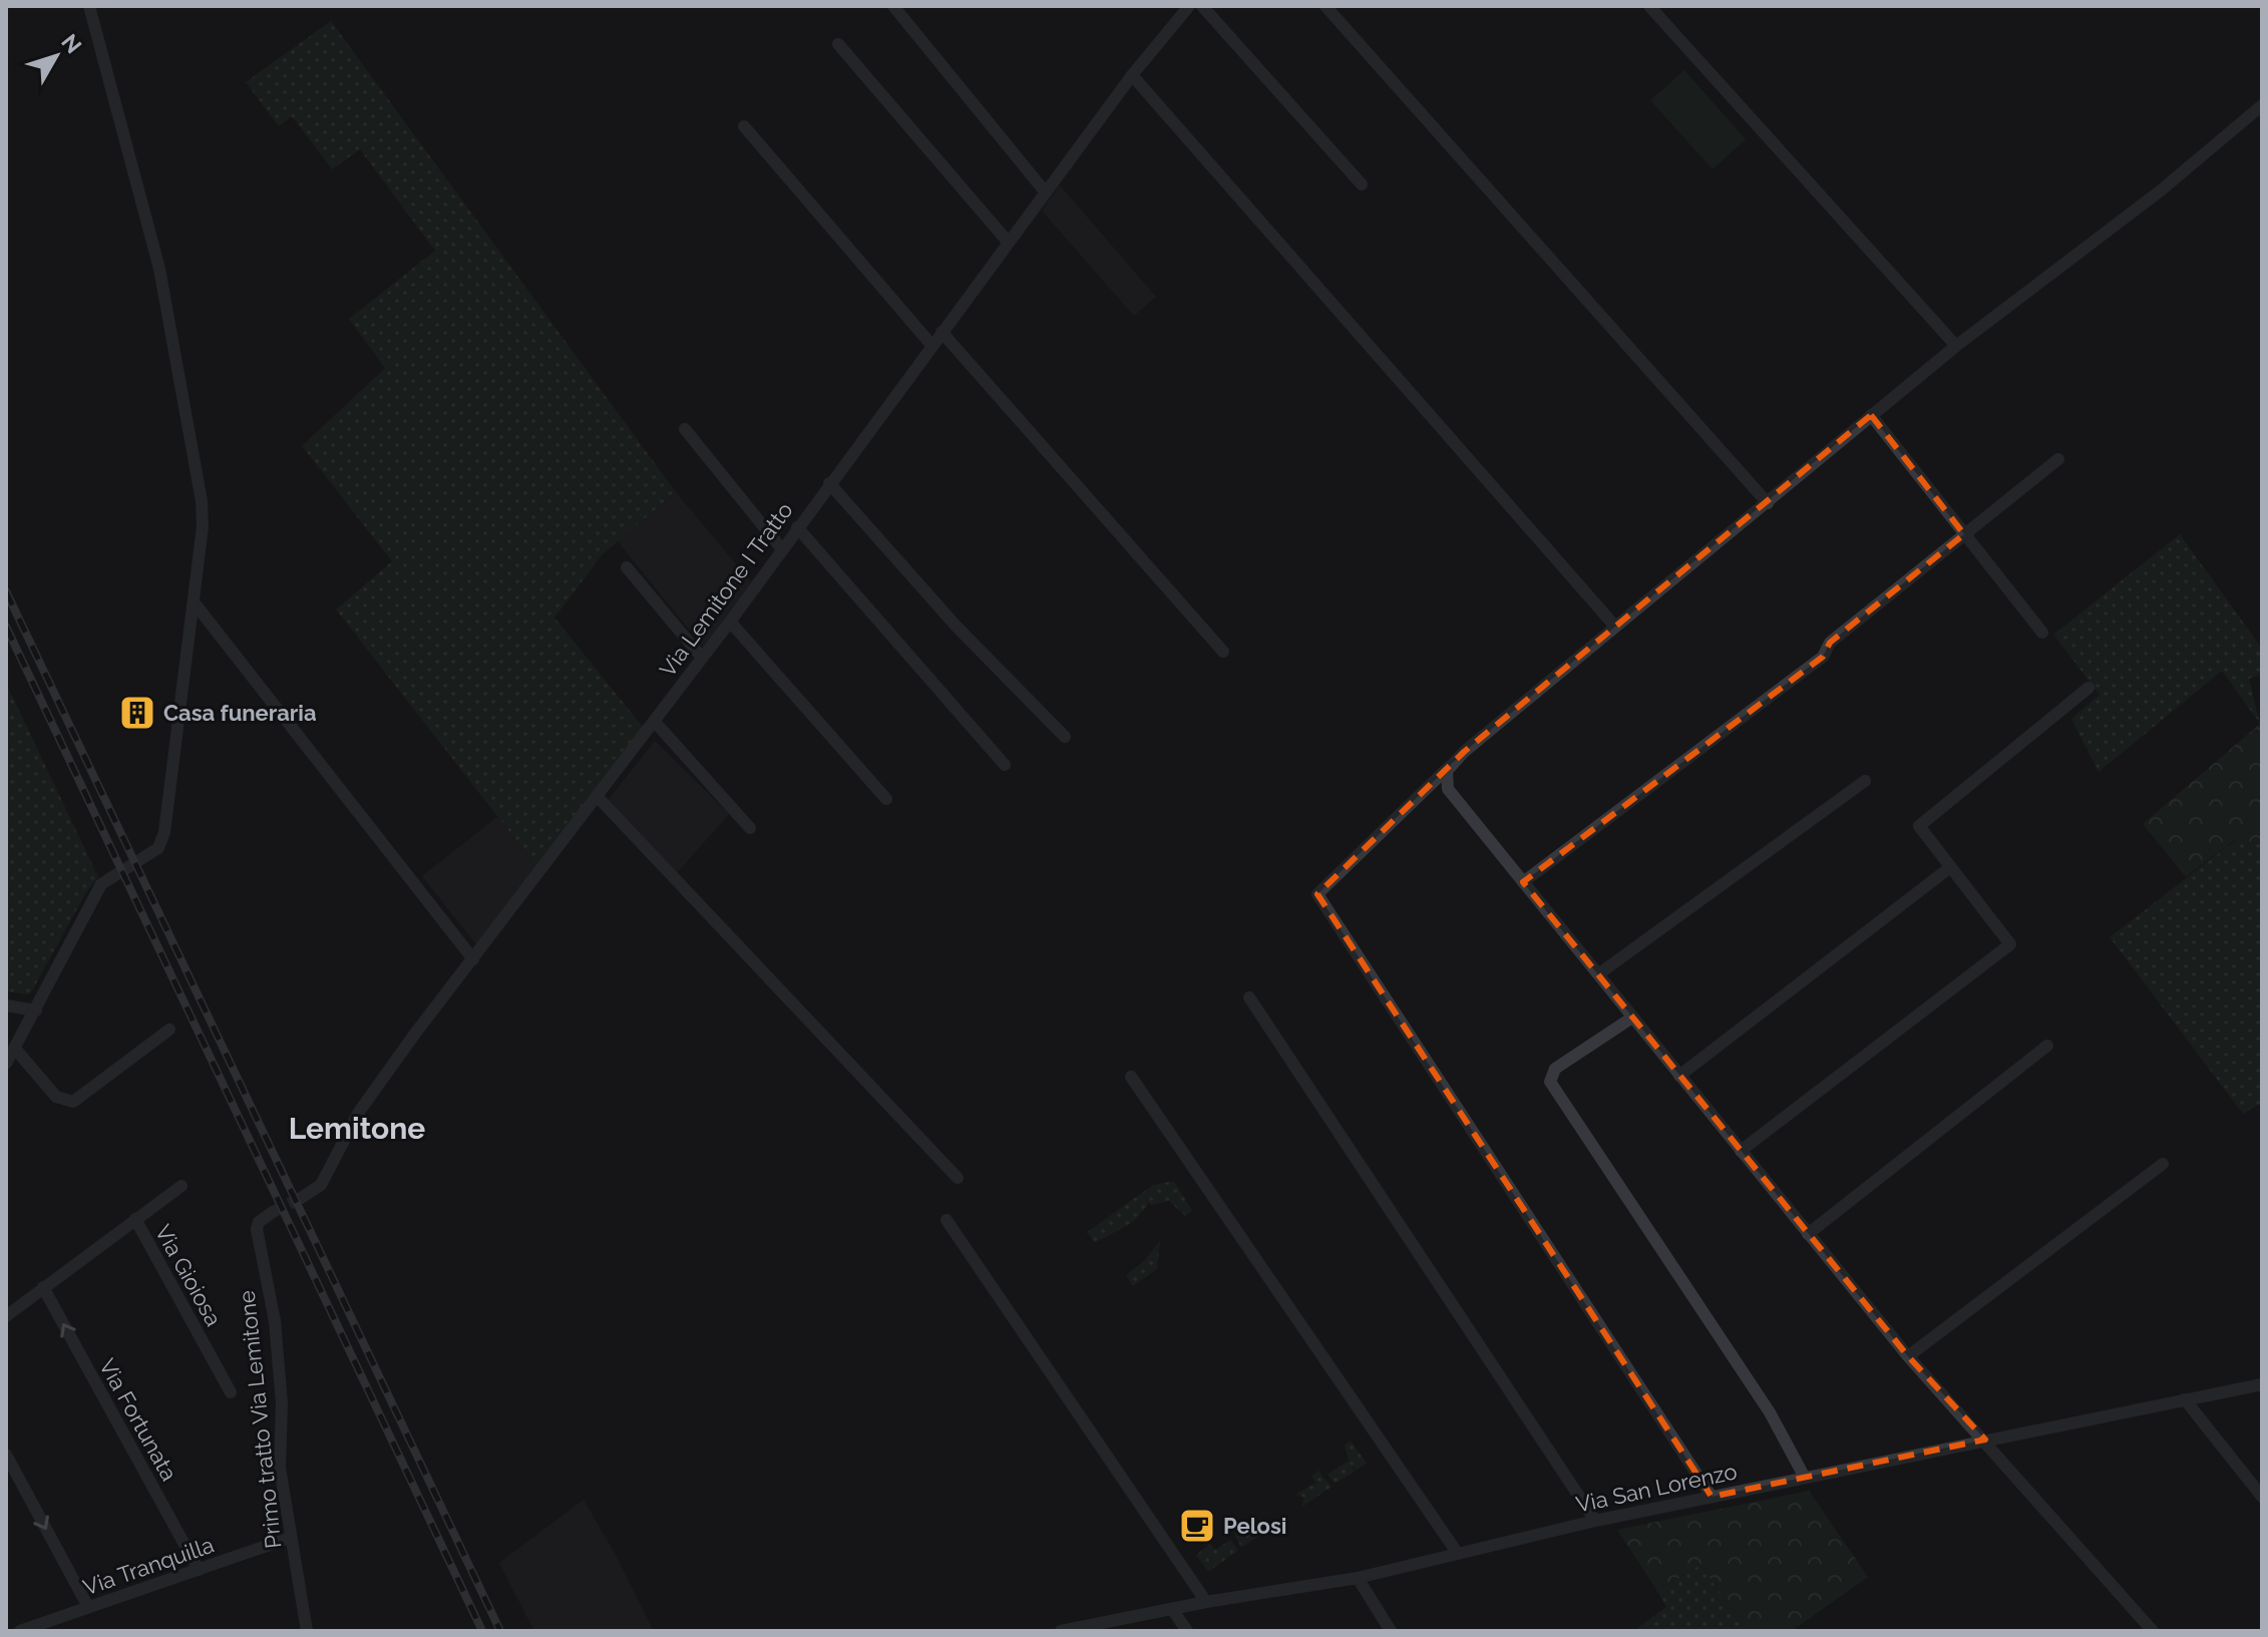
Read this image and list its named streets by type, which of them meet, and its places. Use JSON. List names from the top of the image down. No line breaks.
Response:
{"streets":{"street":["Via Lemitone I Tratto","Via Gioiosa","Via Fortunata","Primo tratto Via Lemitone","Via San Lorenzo","Via Tranquilla"]},"crossings":[["Via Fortunata","Via Tranquilla"],["Primo tratto Via Lemitone","Via Tranquilla"]],"one_way":["Via Fortunata"],"districts":["Lemitone"],"places":{"building":["Casa funeraria"],"cafe":["Pelosi"]},"north":"top right"}
